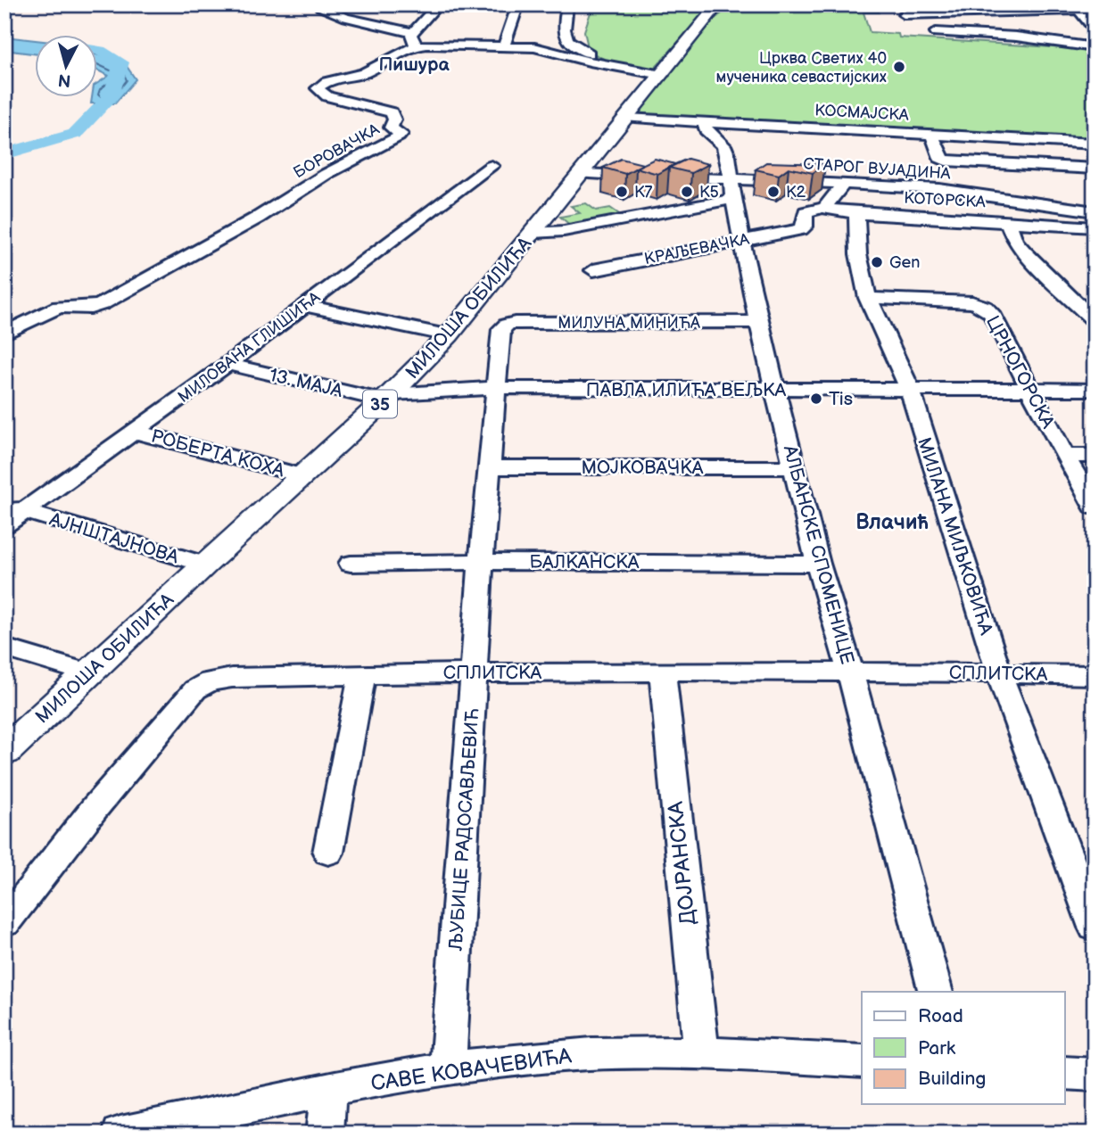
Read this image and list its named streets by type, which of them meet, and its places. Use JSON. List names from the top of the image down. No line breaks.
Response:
{"streets":{"main road":["МИЛОША ОБИЛИЋА","35"],"street":["КОСМАЈСКА","БОРОВАЧКА","СТАРОГ ВУЈАДИНА","КОТОРСКА","КРАЉЕВАЧКА","МИЛУНА МИНИЋА","МИЛОВАНА ГЛИШИЋА","ЦРНОГОРСКА","13. МАЈА","ПАВЛА ИЛИЋА ВЕЉКА","РОБЕРТА КОХА","МОЈКОВАЧКА","МИЛАНА МИЉКОВИЋА","АЈНШТАЈНОВА","АЛБАНСКЕ СПОМЕНИЦЕ","БАЛКАНСКА","СПЛИТСКА","ЉУБИЦЕ РАДОСАВЉЕВИЋ","ДОЈРАНСКА","САВЕ КОВАЧЕВИЋА"]},"crossings":[["КОСМАЈСКА","МИЛОША ОБИЛИЋА"],["КОСМАЈСКА","АЛБАНСКЕ СПОМЕНИЦЕ"],["БОРОВАЧКА","МИЛОША ОБИЛИЋА"],["СТАРОГ ВУЈАДИНА","МИЛОША ОБИЛИЋА"],["СТАРОГ ВУЈАДИНА","АЛБАНСКЕ СПОМЕНИЦЕ"],["КОТОРСКА","КРАЉЕВАЧКА"],["КОТОРСКА","МИЛАНА МИЉКОВИЋА"],["КРАЉЕВАЧКА","АЛБАНСКЕ СПОМЕНИЦЕ"],["МИЛОША ОБИЛИЋА","13. МАЈА"],["МИЛОША ОБИЛИЋА","ПАВЛА ИЛИЋА ВЕЉКА"],["МИЛОША ОБИЛИЋА","РОБЕРТА КОХА"],["МИЛОША ОБИЛИЋА","АЈНШТАЈНОВА"],["МИЛУНА МИНИЋА","АЛБАНСКЕ СПОМЕНИЦЕ"],["МИЛУНА МИНИЋА","ЉУБИЦЕ РАДОСАВЉЕВИЋ"],["МИЛОВАНА ГЛИШИЋА","13. МАЈА"],["МИЛОВАНА ГЛИШИЋА","РОБЕРТА КОХА"],["МИЛОВАНА ГЛИШИЋА","АЈНШТАЈНОВА"],["ЦРНОГОРСКА","ПАВЛА ИЛИЋА ВЕЉКА"],["ЦРНОГОРСКА","МИЛАНА МИЉКОВИЋА"],["13. МАЈА","ПАВЛА ИЛИЋА ВЕЉКА"],["ПАВЛА ИЛИЋА ВЕЉКА","МИЛАНА МИЉКОВИЋА"],["ПАВЛА ИЛИЋА ВЕЉКА","АЛБАНСКЕ СПОМЕНИЦЕ"],["ПАВЛА ИЛИЋА ВЕЉКА","ЉУБИЦЕ РАДОСАВЉЕВИЋ"],["МОЈКОВАЧКА","АЛБАНСКЕ СПОМЕНИЦЕ"],["МОЈКОВАЧКА","ЉУБИЦЕ РАДОСАВЉЕВИЋ"],["МИЛАНА МИЉКОВИЋА","СПЛИТСКА"],["АЛБАНСКЕ СПОМЕНИЦЕ","БАЛКАНСКА"],["АЛБАНСКЕ СПОМЕНИЦЕ","СПЛИТСКА"],["БАЛКАНСКА","ЉУБИЦЕ РАДОСАВЉЕВИЋ"],["СПЛИТСКА","ЉУБИЦЕ РАДОСАВЉЕВИЋ"],["СПЛИТСКА","ДОЈРАНСКА"],["ЉУБИЦЕ РАДОСАВЉЕВИЋ","САВЕ КОВАЧЕВИЋА"],["ДОЈРАНСКА","САВЕ КОВАЧЕВИЋА"]],"districts":["Пишура","Влачић"],"places":["Црква Светих 40 мученика севастијских","K7","K5","K2","Gen","Tis"],"legend":["Road","Park","Building"],"north":"bottom"}
